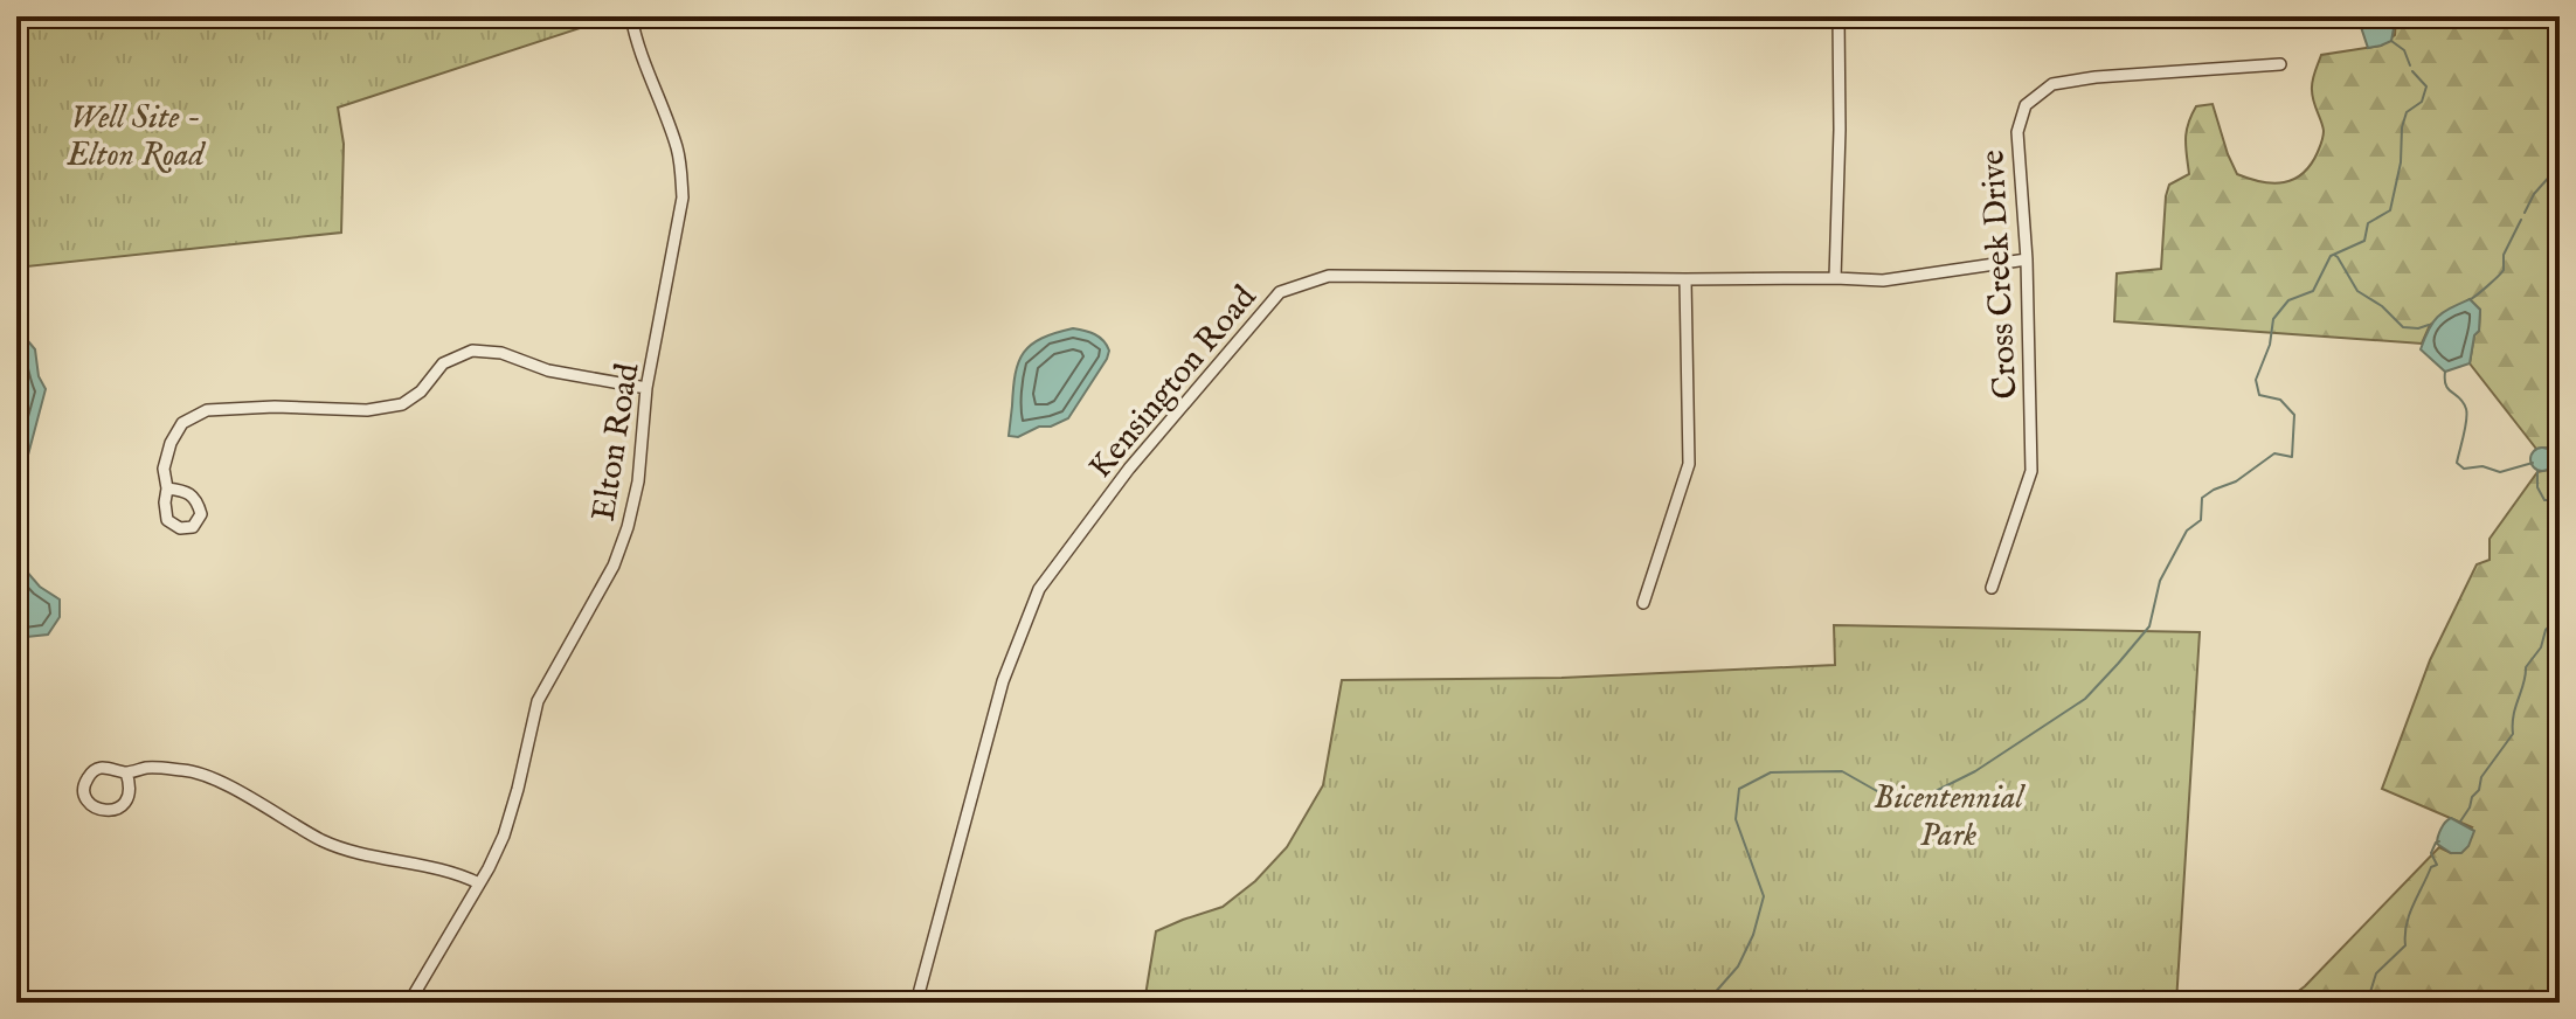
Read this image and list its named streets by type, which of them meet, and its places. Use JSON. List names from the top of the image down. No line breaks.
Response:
{"streets":{"street":["Cross Creek Drive","Kensington Road","Elton Road"]},"crossings":[["Cross Creek Drive","Kensington Road"]],"parks":["Well Site - Elton Road","Bicentennial Park"]}
